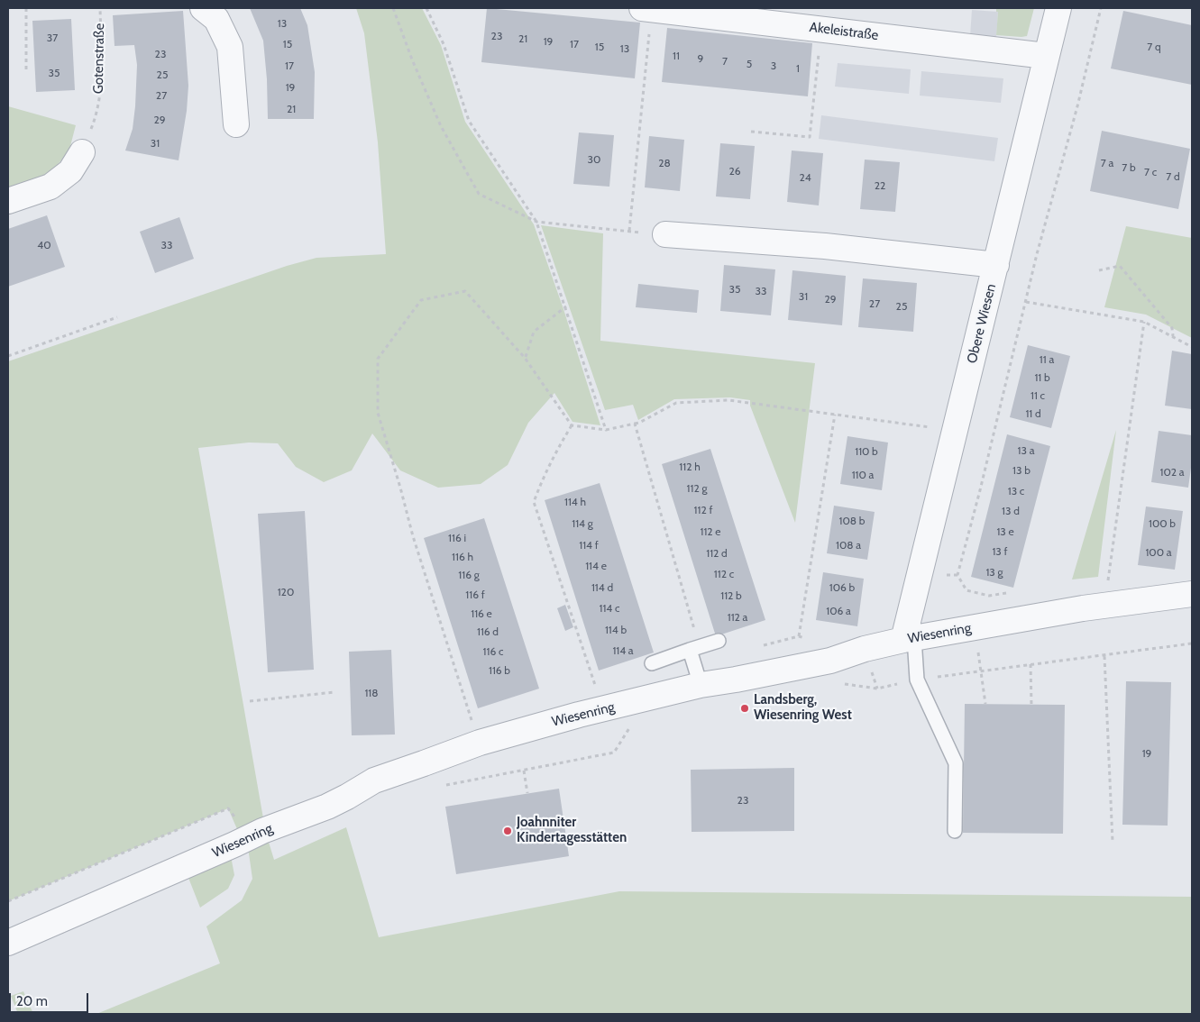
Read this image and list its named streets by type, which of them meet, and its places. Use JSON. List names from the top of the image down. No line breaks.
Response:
{"streets":{"street":["Akeleistraße","Obere Wiesen","Wiesenring"],"path":["Gotenstraße"]},"crossings":[["Akeleistraße","Obere Wiesen"],["Obere Wiesen","Wiesenring"]],"places":["Landsberg, Wiesenring West","Joahnniter Kindertagesstätten"],"house_numbers":["13","23","37","21","19","15","17","15","7 q","13","23","11","9","7","5","17","3","1","35","25","19","27","21","29","31","30","28","7 a","7 b","26","7 c","7 d","24","22","40","33","35","33","31","29","27","25","11 a","11 b","11 c","11 d","13 a","110 b","112 h","13 b","102 a","110 a","112 g","13 c","114 h","112 f","13 d","108 b","114 g","100 b","112 e","13 e","116 i","114 f","108 a","13 f","100 a","112 d","116 h","114 e","13 g","112 c","116 g","114 d","106 b","120","116 f","112 b","114 c","106 a","116 e","112 a","114 b","116 d","114 a","116 c","116 b","118","19","23"],"scale_bar":"20 m"}
